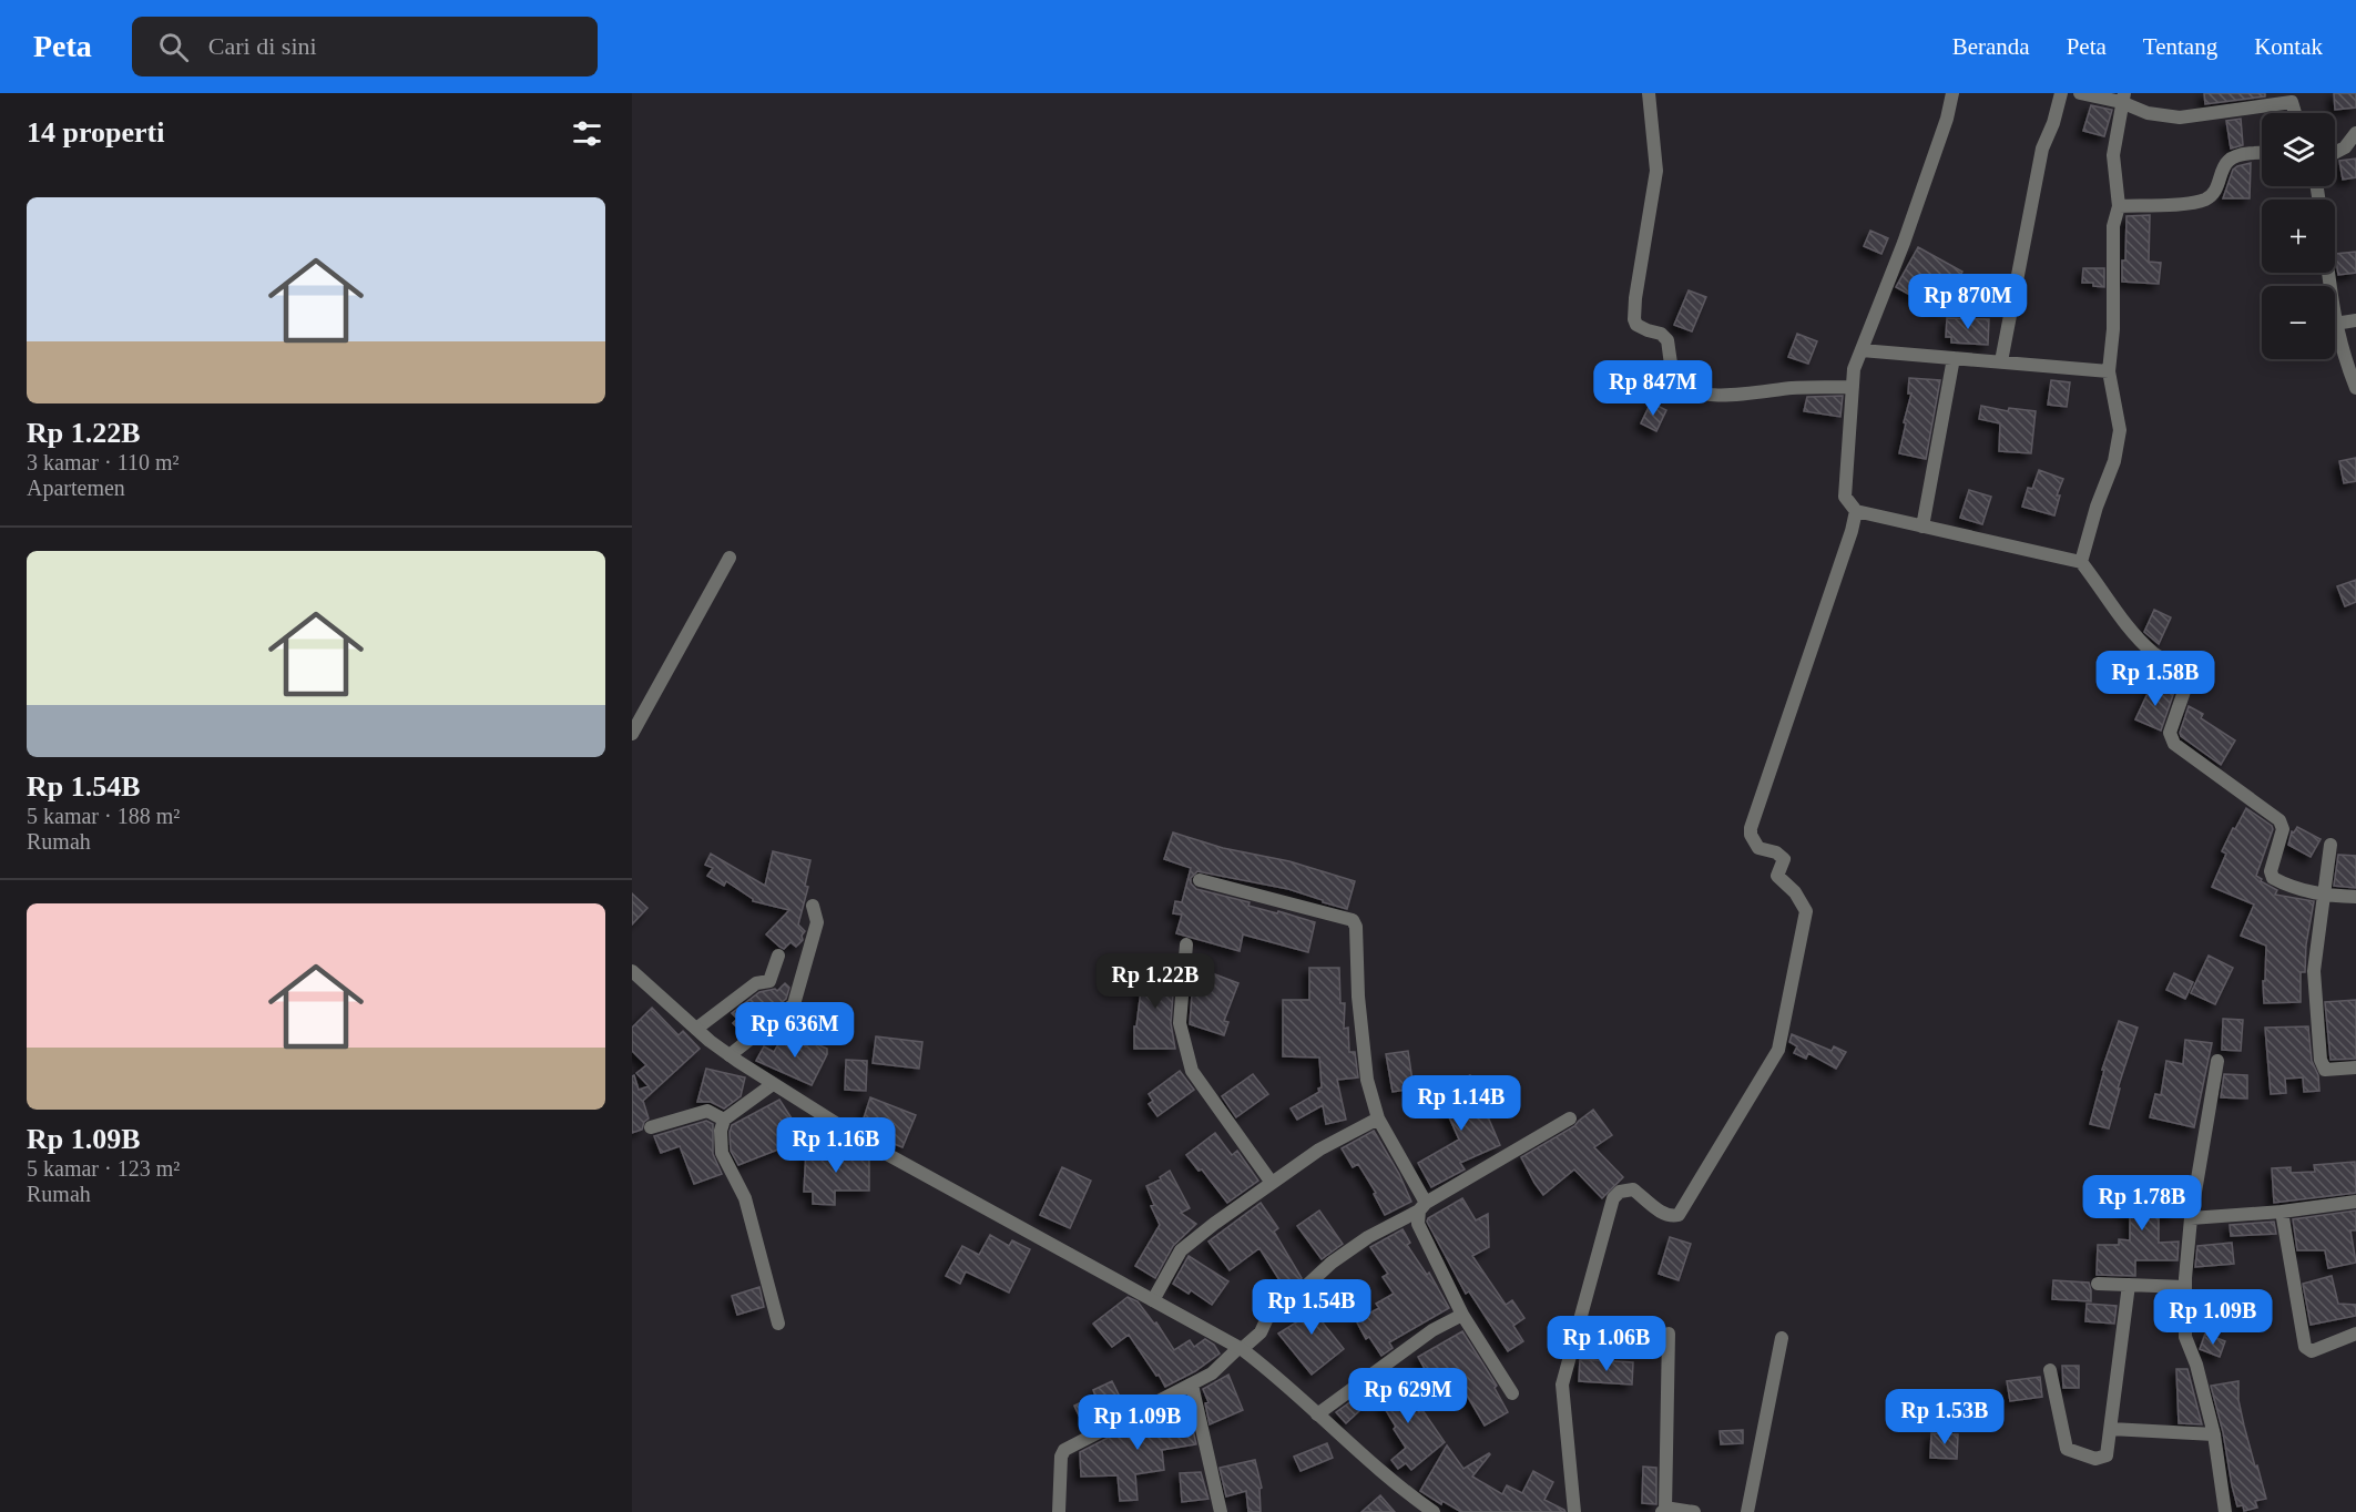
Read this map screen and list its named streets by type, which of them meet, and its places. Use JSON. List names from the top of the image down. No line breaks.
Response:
{"page":{"header":"Peta","search":"Cari di sini","nav":["Beranda","Peta","Tentang","Kontak"],"heading":"14 properti","map_buttons":["+","−"],"list":[{"name":"Rp 1.22B","note":"3 kamar · 110 m² · Apartemen"},{"name":"Rp 1.54B","note":"5 kamar · 188 m² · Rumah"},{"name":"Rp 1.09B","note":"5 kamar · 123 m² · Rumah"}],"price":["Rp 870M","Rp 847M","Rp 1.58B","Rp 1.22B","Rp 636M","Rp 1.14B","Rp 1.16B","Rp 1.78B","Rp 1.54B","Rp 1.09B","Rp 1.06B","Rp 629M","Rp 1.53B","Rp 1.09B"]}}
